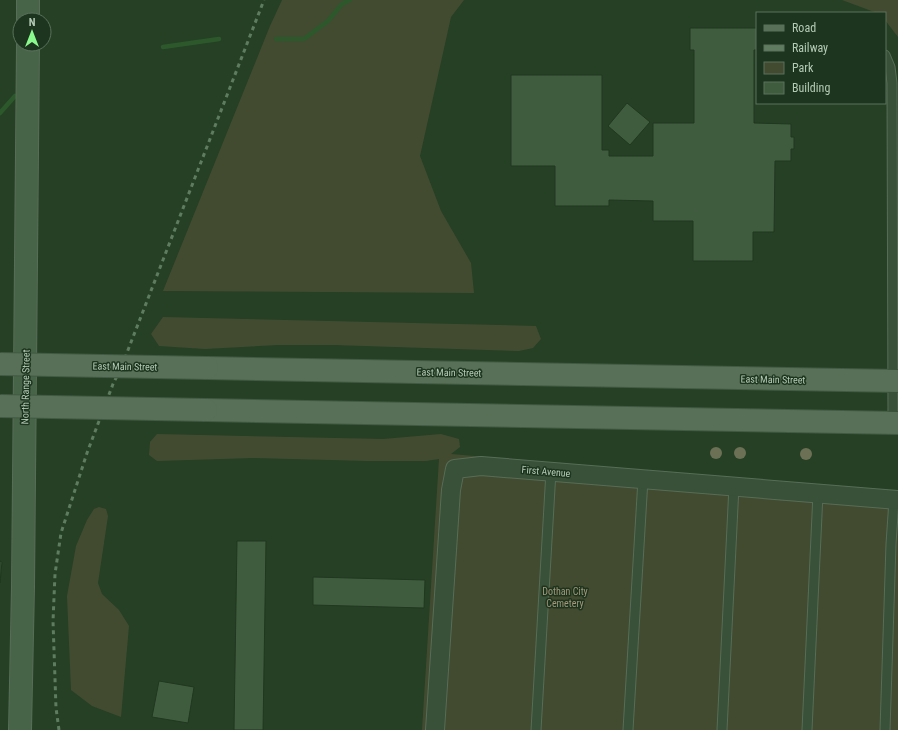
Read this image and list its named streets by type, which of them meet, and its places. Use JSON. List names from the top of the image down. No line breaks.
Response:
{"streets":{"main road":["East Main Street"],"street":["North Range Street","First Avenue"]},"parks":["Dothan City Cemetery"],"legend":["Road","Railway","Park","Building"],"north":"top"}
